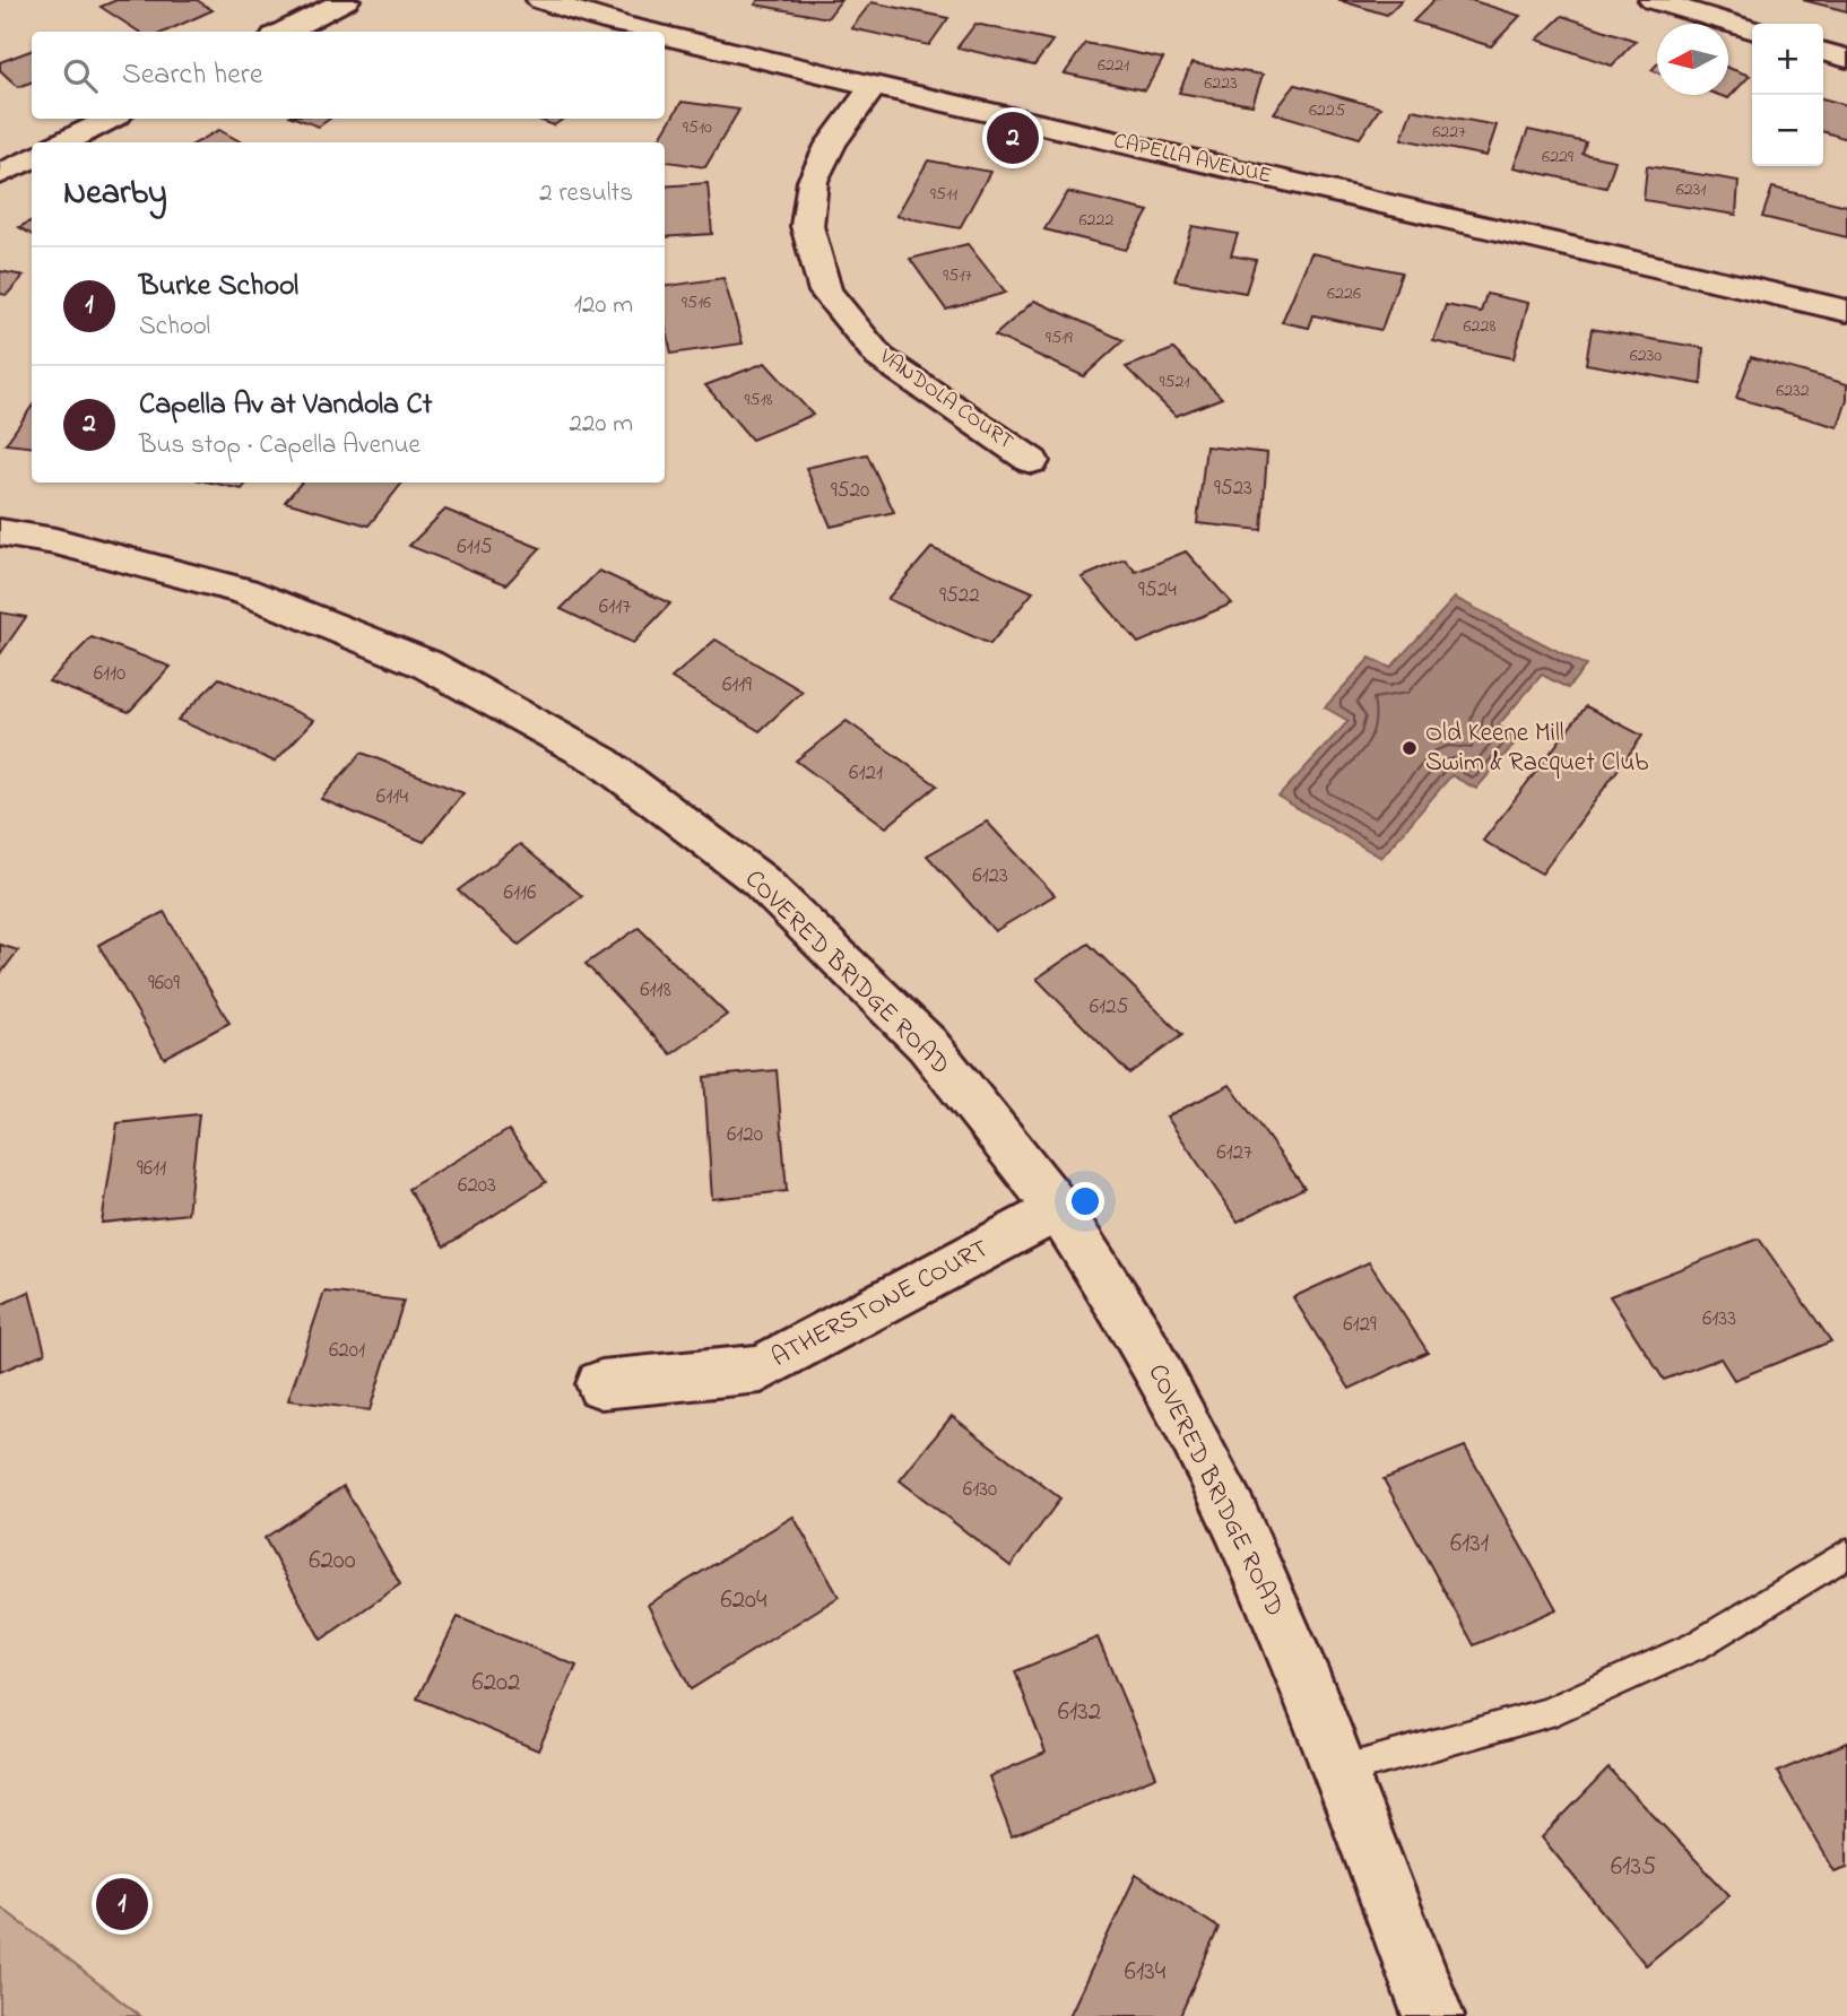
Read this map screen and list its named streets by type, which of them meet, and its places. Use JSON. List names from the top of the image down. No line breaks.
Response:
{"streets":{"street":["CAPELLA AVENUE","VANDOLA COURT","COVERED BRIDGE ROAD","ATHERSTONE COURT"]},"crossings":[["CAPELLA AVENUE","VANDOLA COURT"],["COVERED BRIDGE ROAD","ATHERSTONE COURT"]],"places":["Old Keene Mill Swim & Racquet Club"],"house_numbers":["6221","6223","6225","9510","6227","6229","6231","9511","6222","9517","6226","9516","6228","9519","6230","9521","6232","9518","9523","9520","6115","9524","9522","6117","6110","6119","6121","6114","6123","6116","9609","6118","6125","6120","6127","9611","6203","6133","6129","6201","6130","6131","6200","6204","6202","6132","6135","6134"],"north":"left","page":{"map_buttons":["+","−"],"search":"Search here","pins":["2","1"],"heading":["Nearby","2 results"],"list":[{"mark":"1","name":"Burke School","note":"School","value":"120 m"},{"mark":"2","name":"Capella Av at Vandola Ct","note":"Bus stop · Capella Avenue","value":"220 m"}]}}
